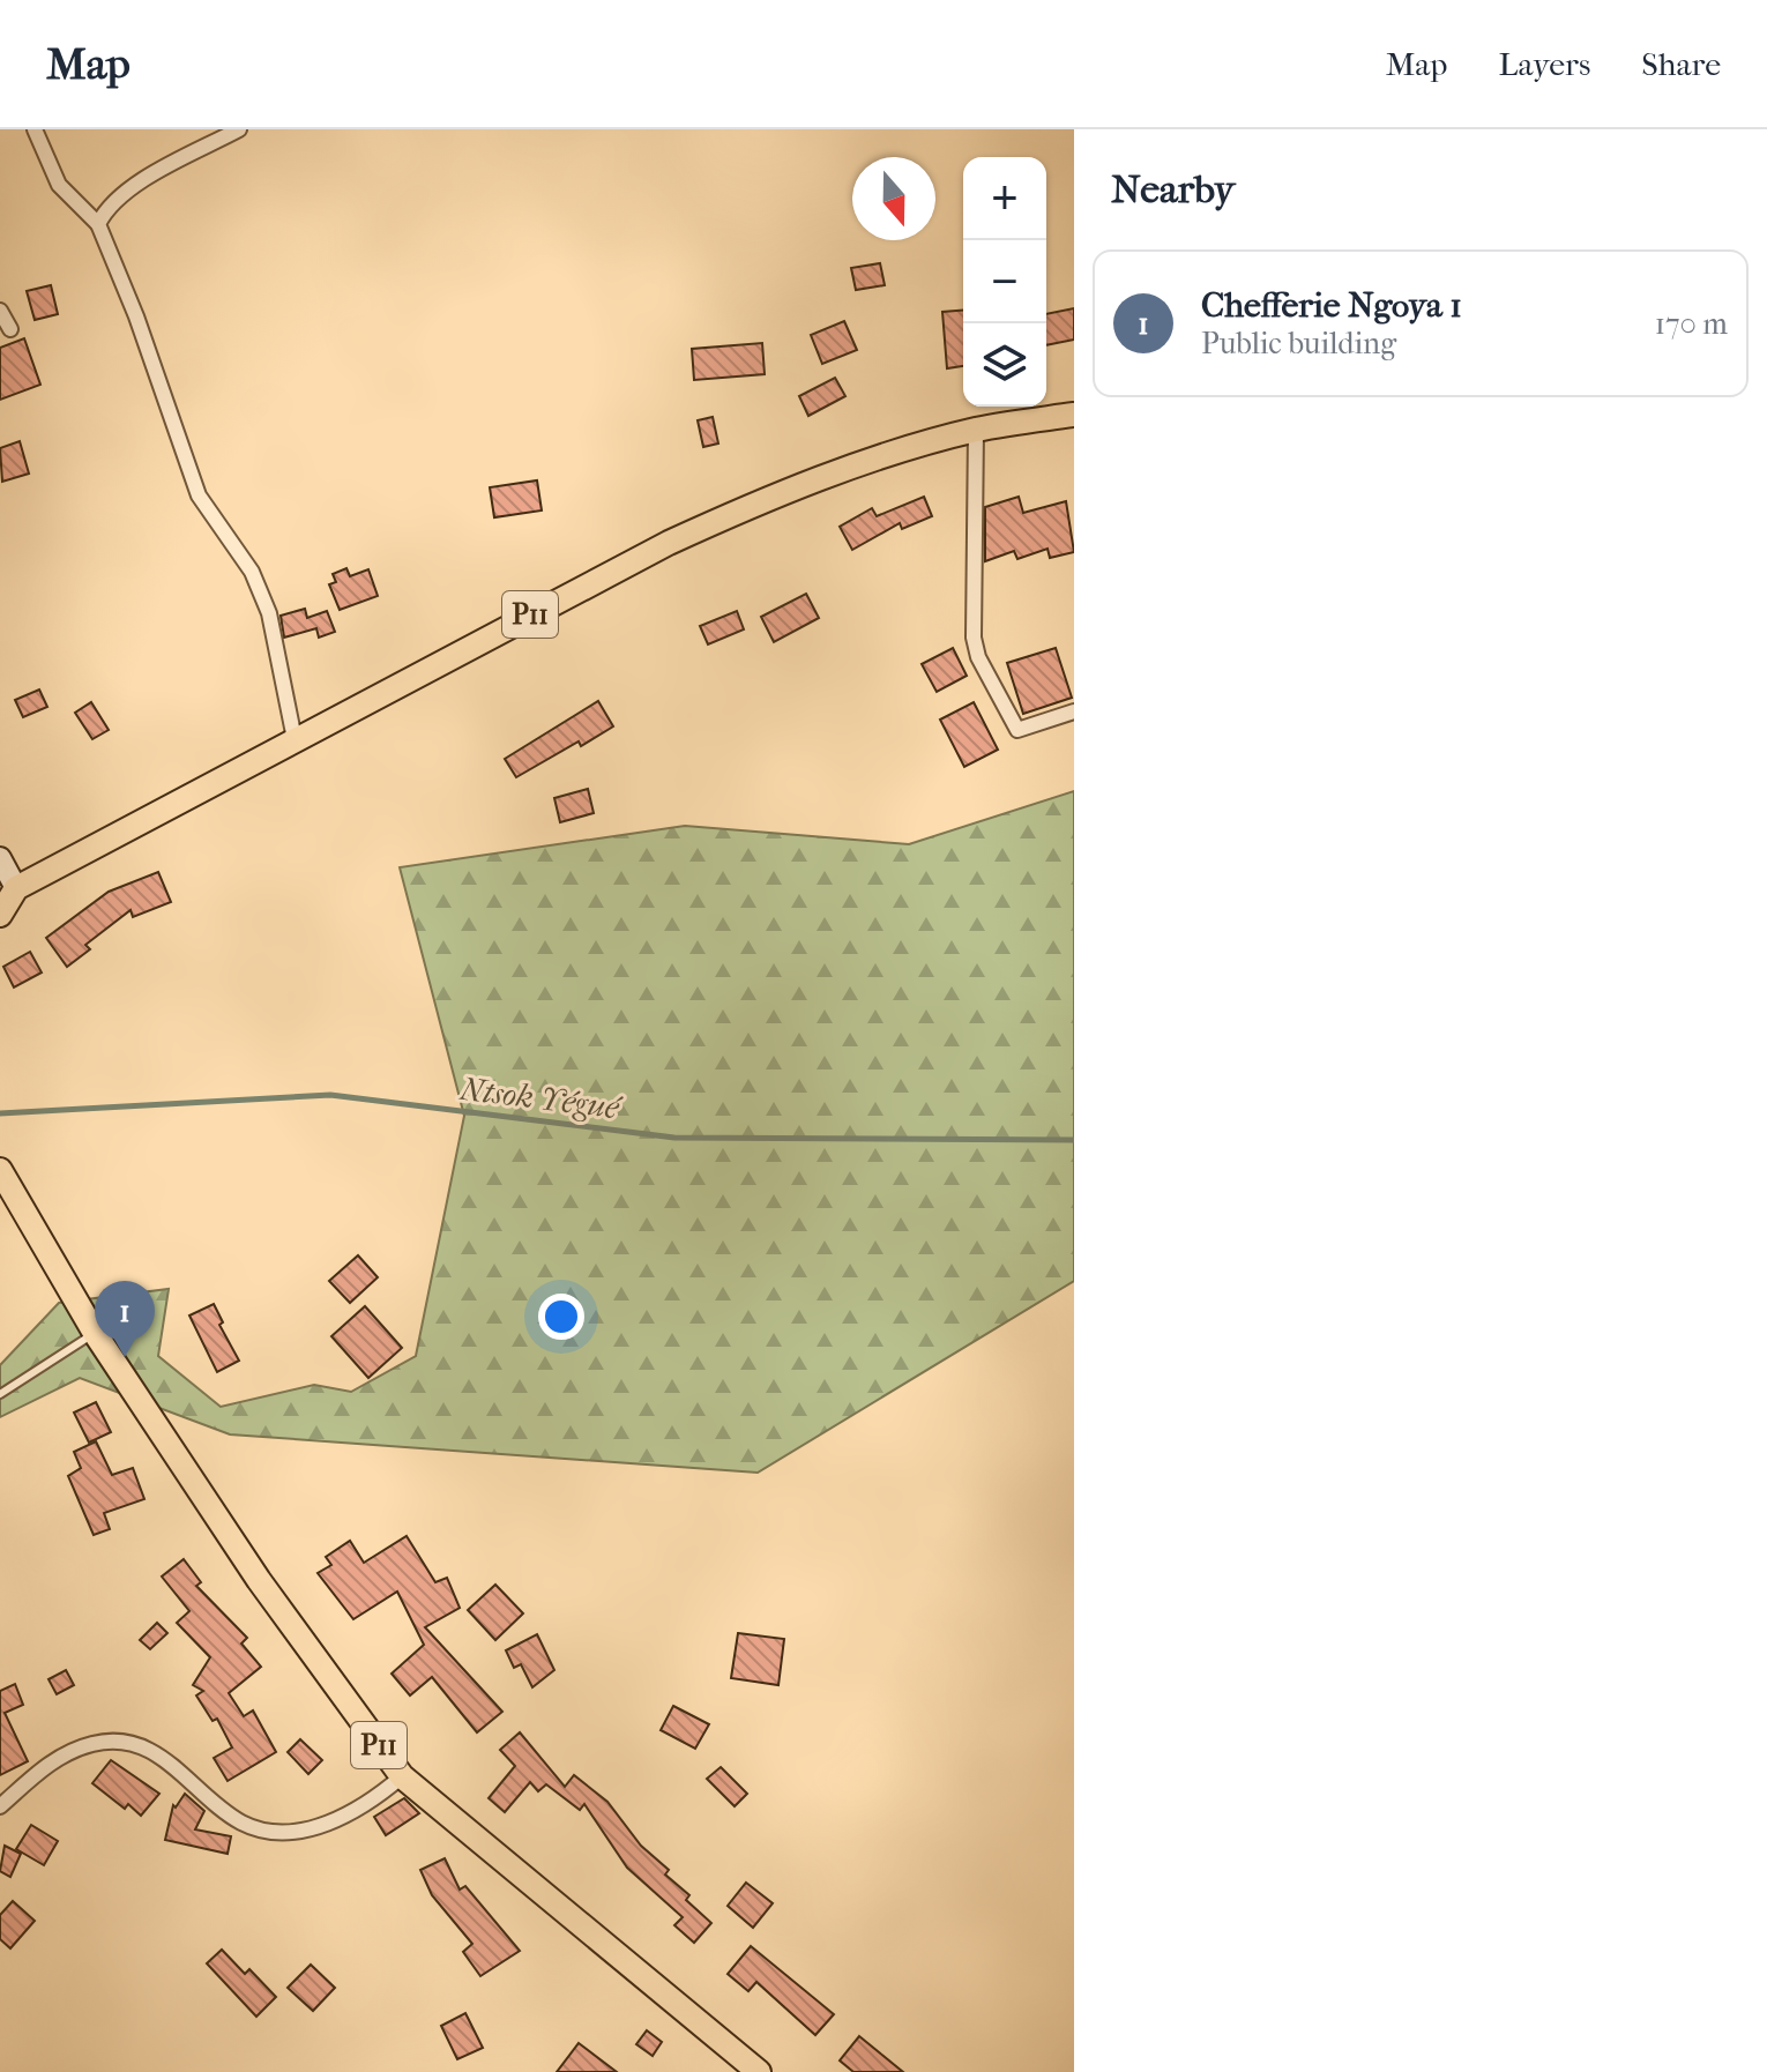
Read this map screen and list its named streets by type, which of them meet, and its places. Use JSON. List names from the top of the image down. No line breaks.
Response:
{"streets":{"main road":["P11"]},"water":["Ntsok Yégué"],"north":"bottom","page":{"header":"Map","nav":["Map","Layers","Share"],"heading":"Nearby","map_buttons":["+","−"],"list":[{"mark":"1","name":"Chefferie Ngoya 1","note":"Public building","value":"170 m"}],"pins":"1"}}
